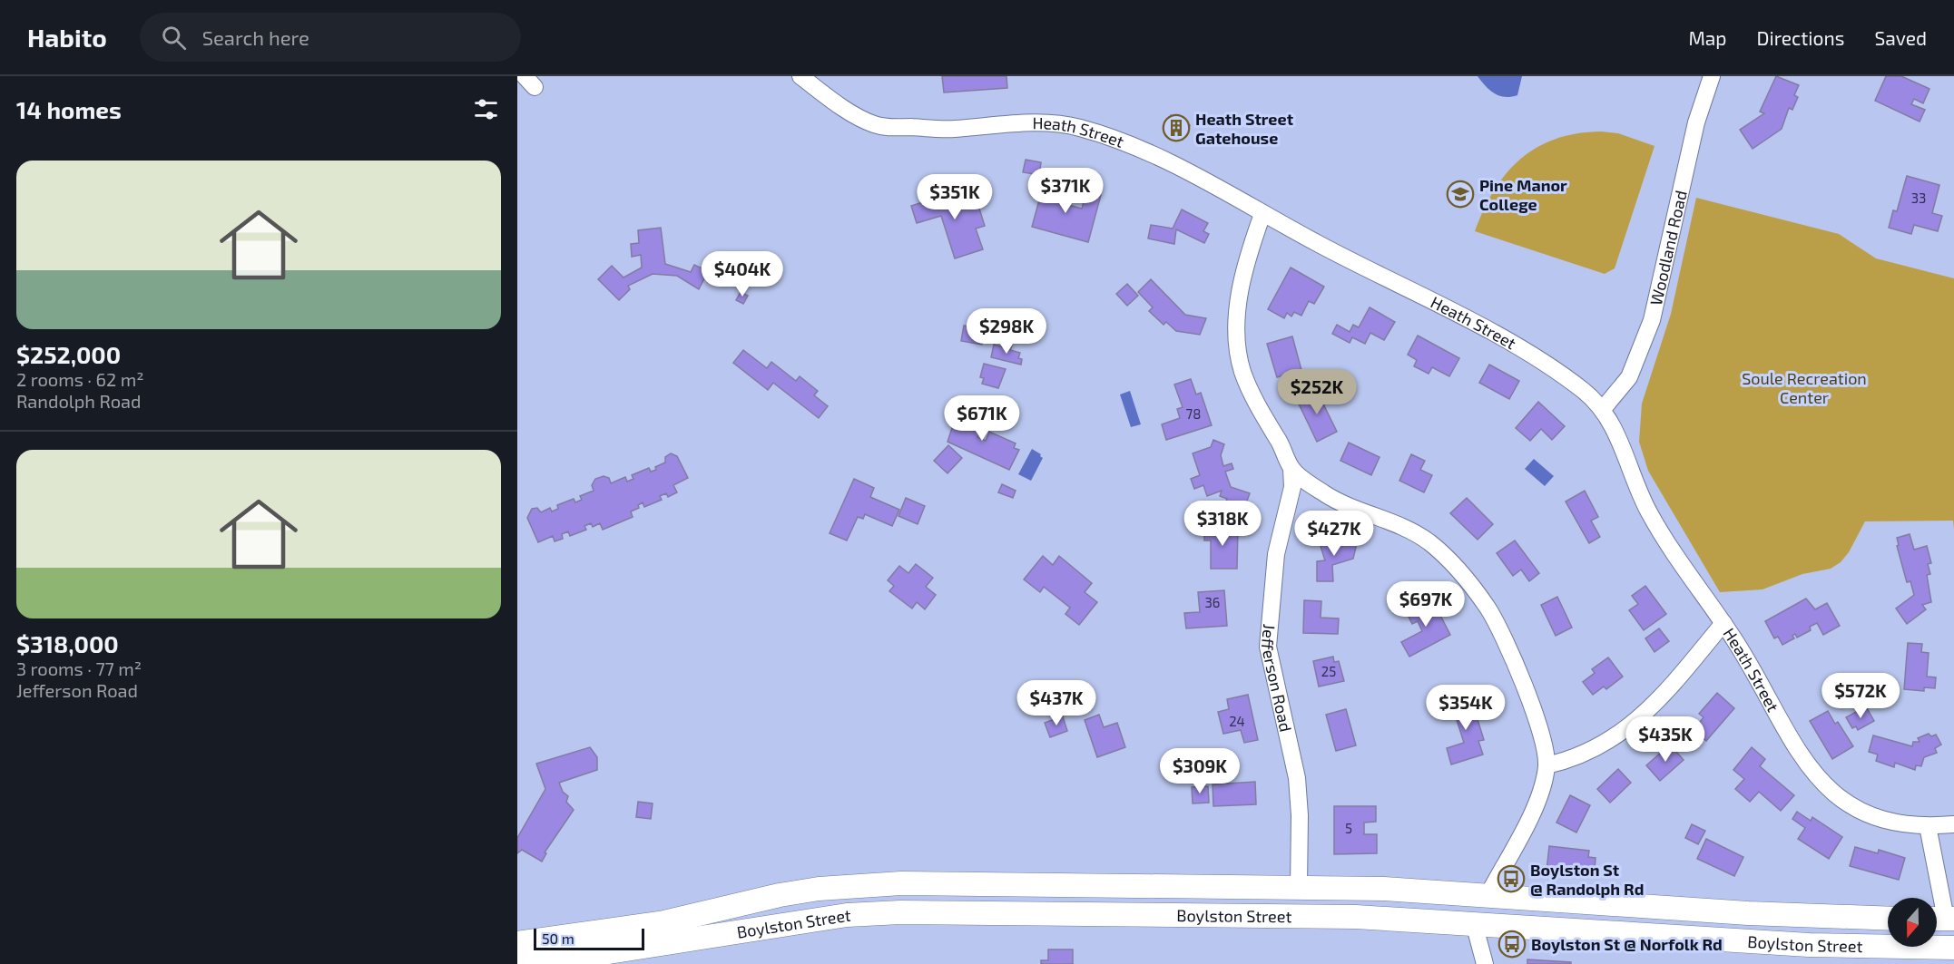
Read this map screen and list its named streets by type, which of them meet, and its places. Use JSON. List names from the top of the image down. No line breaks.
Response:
{"streets":{"highway":["Boylston Street"],"street":["Heath Street","Woodland Road","Jefferson Road"]},"crossings":[["Heath Street","Woodland Road"],["Jefferson Road","Boylston Street"]],"parks":["Soule Recreation Center"],"places":{"building":["Heath Street Gatehouse"],"school or university":["Pine Manor College"],"bus stop":["Boylston St @ Randolph Rd","Boylston St @ Norfolk Rd"]},"house_numbers":["33","78","36","25","24","5"],"scale_bar":"50 m","north":"bottom","page":{"header":"Habito","search":"Search here","nav":["Map","Directions","Saved"],"heading":"14 homes","list":[{"name":"$252,000","note":"2 rooms · 62 m² · Randolph Road"},{"name":"$318,000","note":"3 rooms · 77 m² · Jefferson Road"}],"price":["$371K","$351K","$404K","$298K","$252K","$671K","$318K","$427K","$697K","$572K","$437K","$354K","$435K","$309K"],"scale":"50 m"}}
